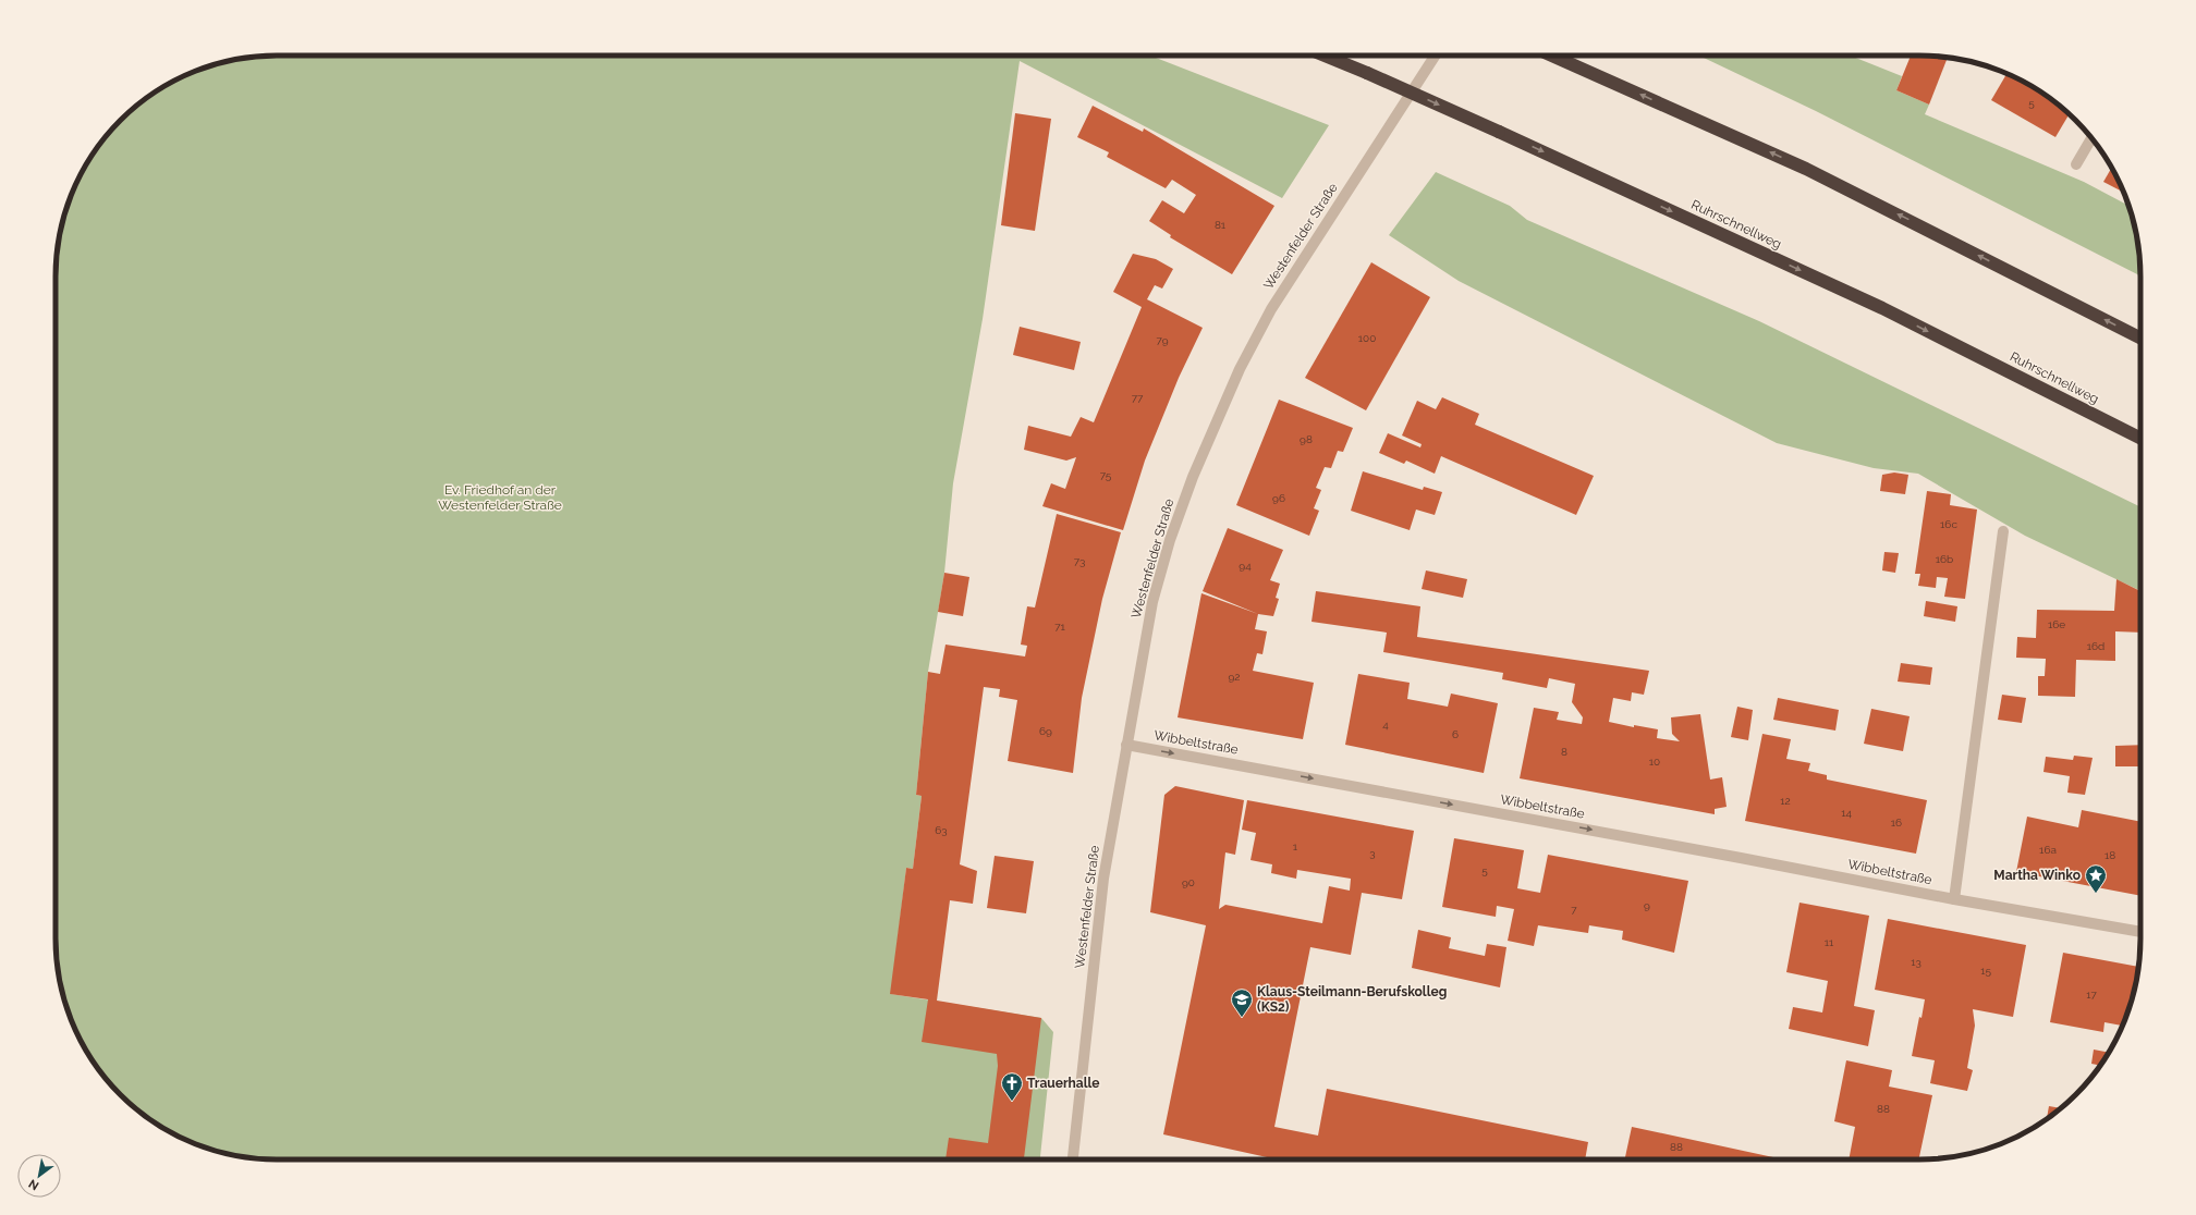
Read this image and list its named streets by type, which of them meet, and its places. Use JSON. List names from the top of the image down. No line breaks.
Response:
{"streets":{"highway":["Ruhrschnellweg"],"street":["Westenfelder Straße","Wibbeltstraße"]},"crossings":[["Westenfelder Straße","Wibbeltstraße"]],"one_way":["Wibbeltstraße"],"parks":["Ev. Friedhof an der Westenfelder Straße"],"places":{"place":["Martha Winko"],"school or university":["Klaus-Steilmann-Berufskolleg (KS2)"],"church":["Trauerhalle"]},"house_numbers":["5","81","100","79","77","98","75","96","16c","16b","73","94","16e","71","16d","92","4","69","6","8","10","12","14","16","63","1","16a","3","18","5","90","9","7","11","13","15","17","88","88"],"north":"bottom left"}
